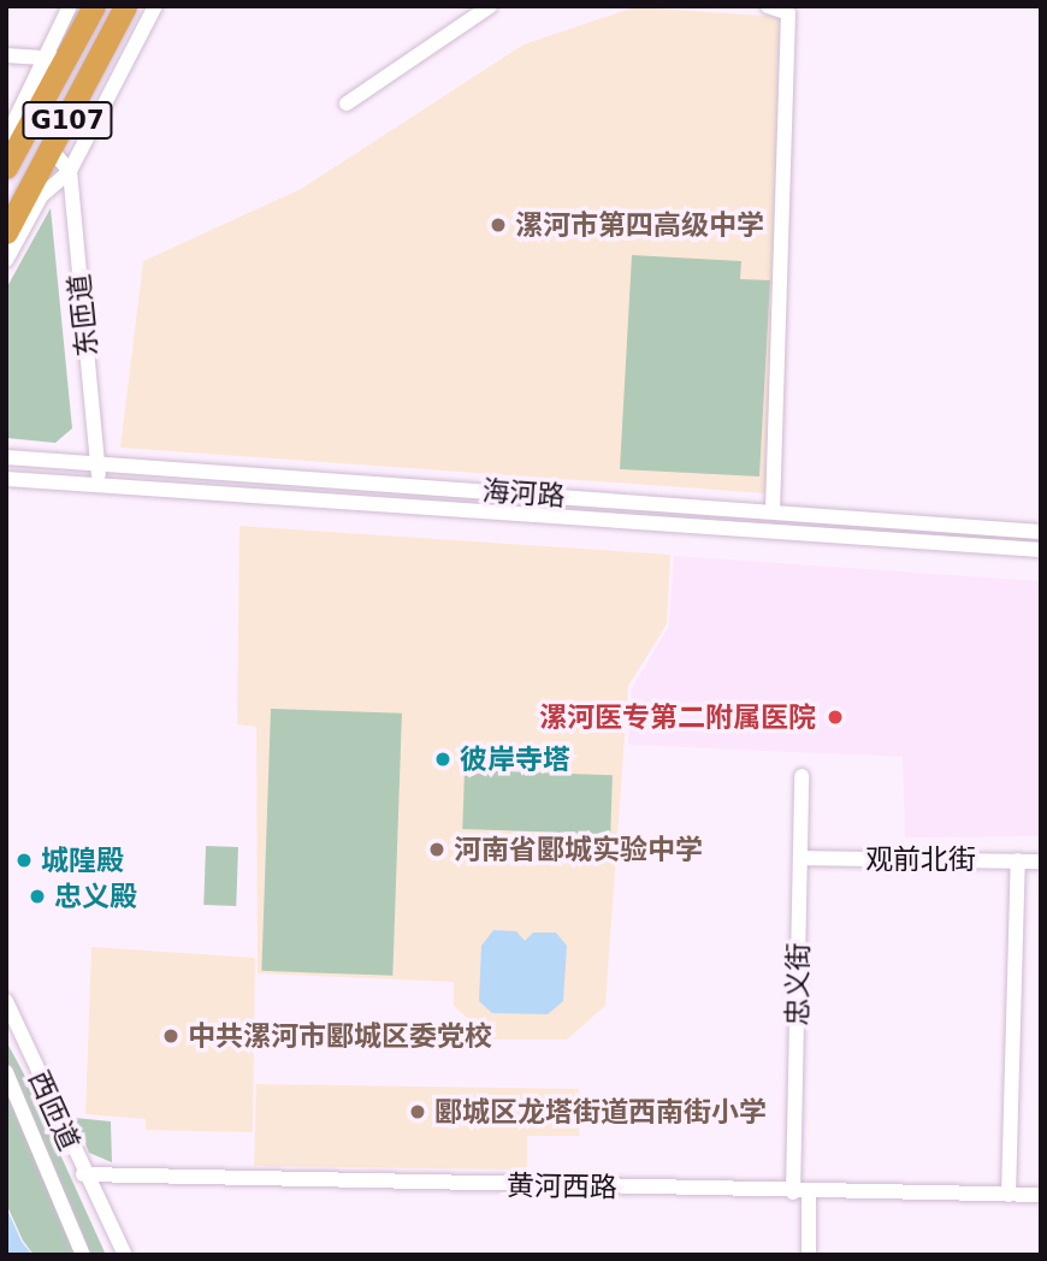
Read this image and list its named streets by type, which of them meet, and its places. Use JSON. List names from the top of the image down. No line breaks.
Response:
{"streets":{"highway":["G107"],"street":["东匝道","海河路","观前北街","忠义街","西匝道","黄河西路"]},"crossings":[["东匝道","海河路"],["观前北街","忠义街"],["忠义街","黄河西路"],["西匝道","黄河西路"]],"places":["漯河市第四高级中学","漯河医专第二附属医院","彼岸寺塔","河南省郾城实验中学","城隍殿","忠义殿","中共漯河市郾城区委党校","郾城区龙塔街道西南街小学"]}
